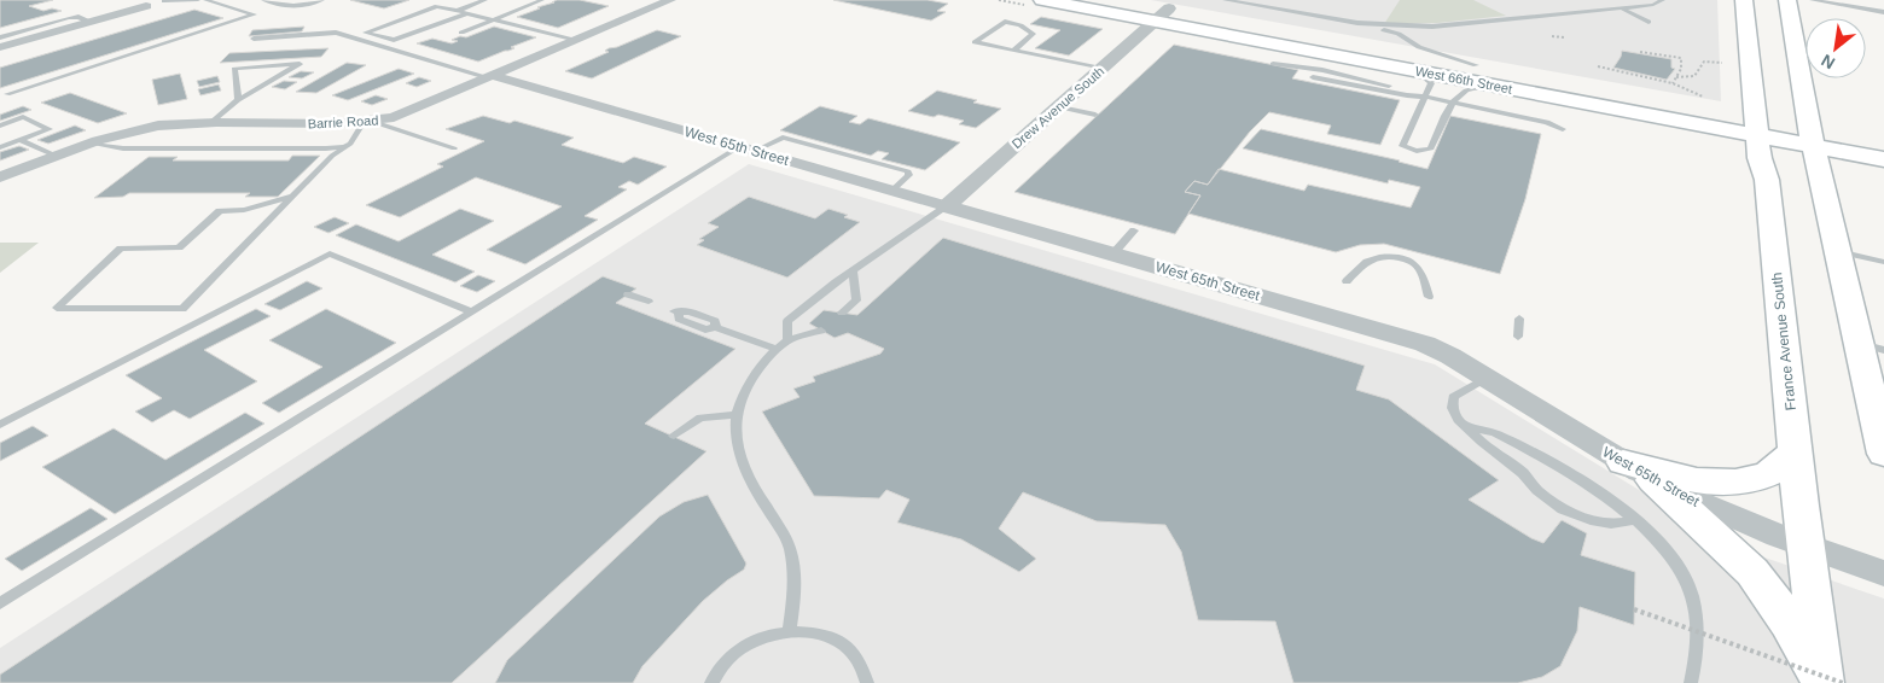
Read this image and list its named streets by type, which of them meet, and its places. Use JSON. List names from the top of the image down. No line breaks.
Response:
{"streets":{"main road":["West 66th Street","France Avenue South"],"street":["Drew Avenue South","Barrie Road","West 65th Street"]},"crossings":[["West 66th Street","Drew Avenue South"],["West 66th Street","France Avenue South"],["Drew Avenue South","West 65th Street"],["Barrie Road","West 65th Street"],["West 65th Street","France Avenue South"]],"north":"bottom left"}
